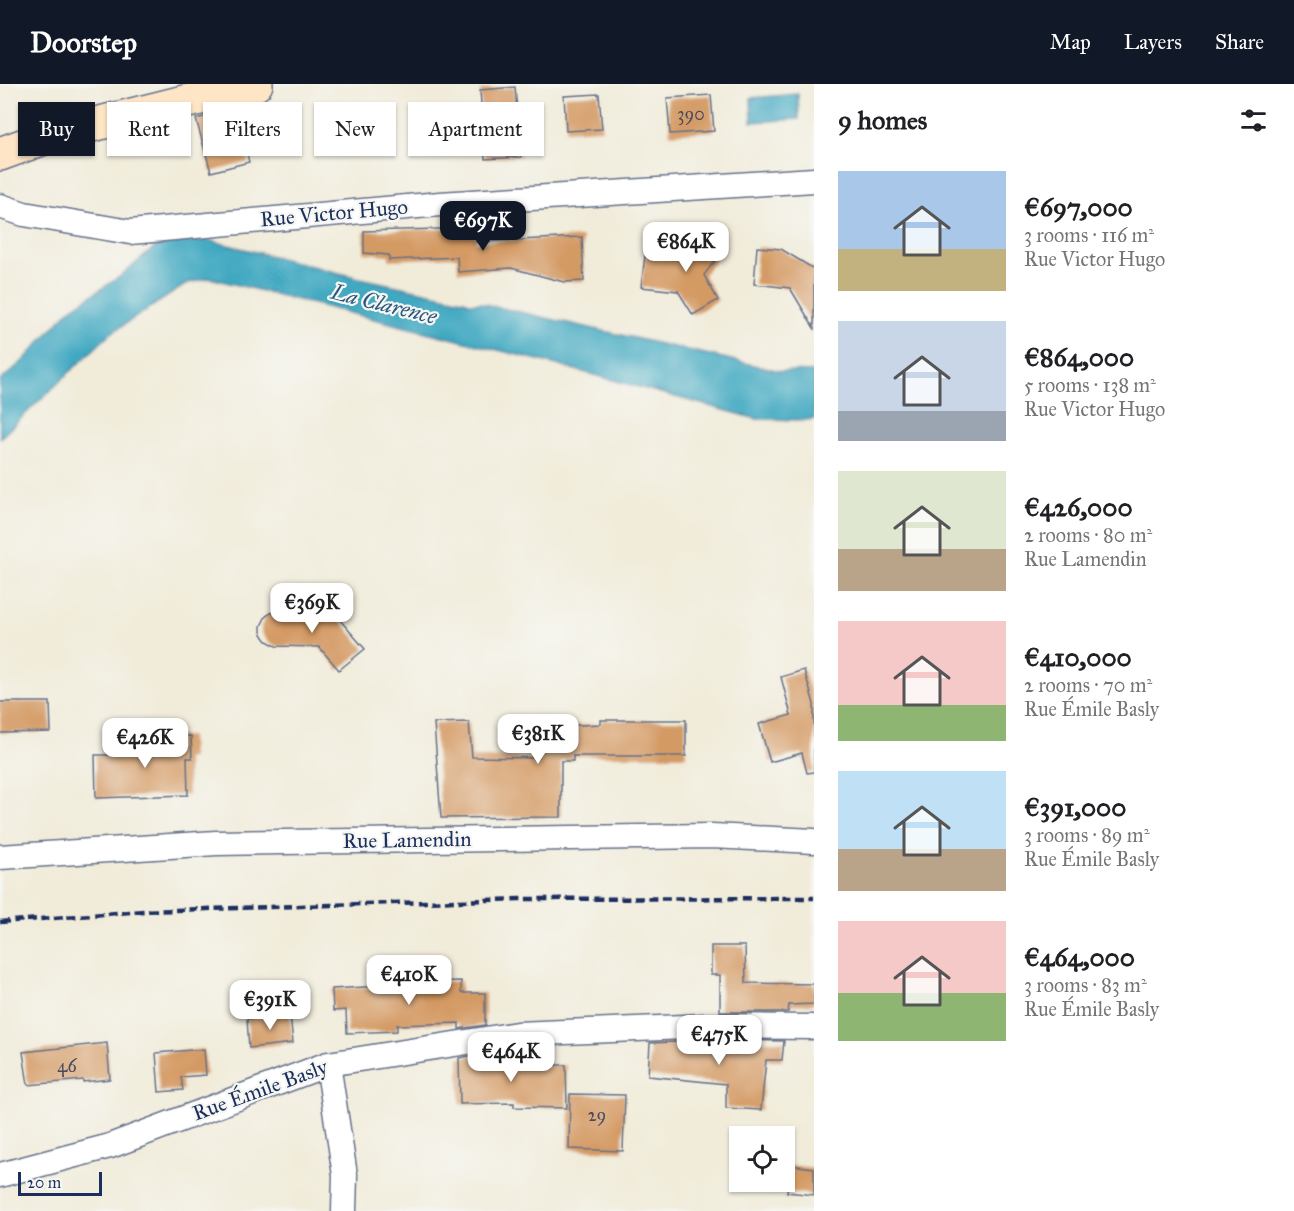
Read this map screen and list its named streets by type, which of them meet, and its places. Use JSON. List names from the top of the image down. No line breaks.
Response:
{"streets":{"street":["Rue Victor Hugo","Rue Lamendin","Rue Émile Basly"]},"water":["La Clarence"],"house_numbers":["390","46","29"],"scale_bar":"20 m","page":{"header":"Doorstep","nav":["Map","Layers","Share"],"heading":"9 homes","chip":["Buy","Rent","Filters","New","Apartment"],"list":[{"name":"€697,000","note":"3 rooms · 116 m² · Rue Victor Hugo"},{"name":"€864,000","note":"5 rooms · 138 m² · Rue Victor Hugo"},{"name":"€426,000","note":"2 rooms · 80 m² · Rue Lamendin"},{"name":"€410,000","note":"2 rooms · 70 m² · Rue Émile Basly"},{"name":"€391,000","note":"3 rooms · 89 m² · Rue Émile Basly"},{"name":"€464,000","note":"3 rooms · 83 m² · Rue Émile Basly"}],"price":["€697K","€864K","€369K","€381K","€426K","€410K","€391K","€475K","€464K"],"scale":"20 m"}}
